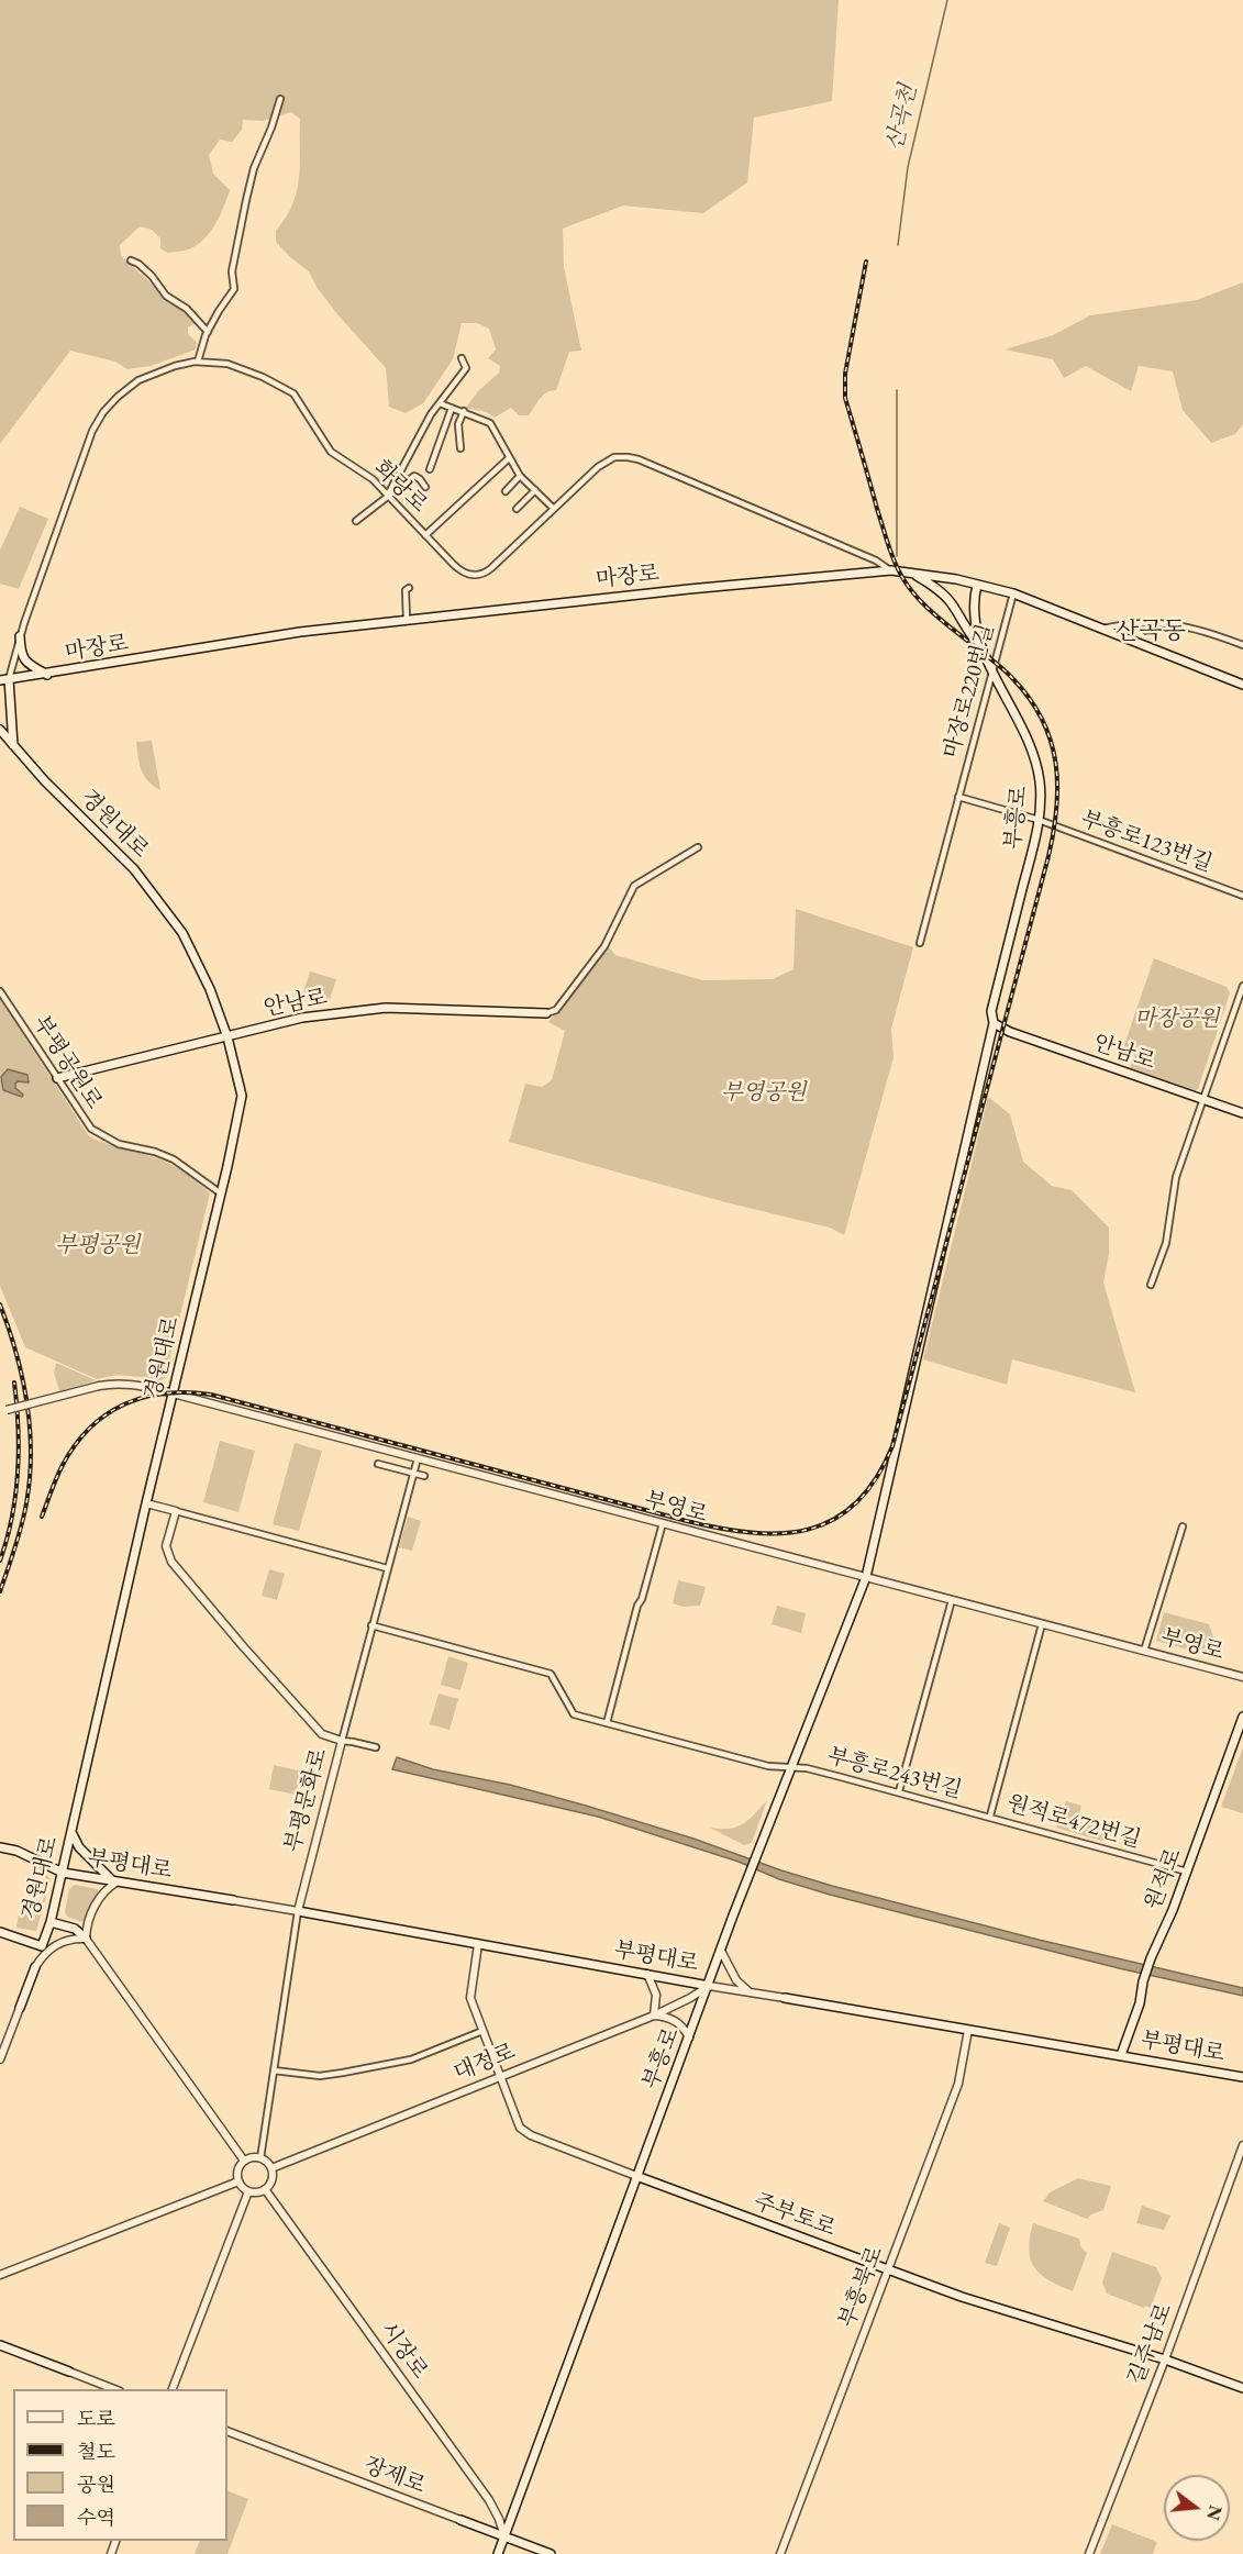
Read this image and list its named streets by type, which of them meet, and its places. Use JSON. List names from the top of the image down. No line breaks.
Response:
{"streets":{"main road":["마장로","부흥로","경원대로","안남로","부평대로","원적로","주부토로","장제로"],"street":["화랑로","마장로220번길","부흥로123번길","부평공원로","부영로","부흥로243번길","부평문화로","원적로472번길","대정로","부흥북로","길주남로","시장로"]},"crossings":[["화랑로","마장로"],["마장로","마장로220번길"],["마장로","부흥로"],["마장로220번길","부흥로"],["부흥로","부흥로123번길"],["부흥로","안남로"],["부흥로","부영로"],["부흥로","부흥로243번길"],["부흥로","부평대로"],["부흥로","대정로"],["부흥로","주부토로"],["부흥로","시장로"],["부흥로","장제로"],["경원대로","안남로"],["경원대로","부평공원로"],["경원대로","부영로"],["경원대로","부평대로"],["안남로","부평공원로"],["부흥로243번길","원적로472번길"],["부평문화로","부평대로"],["부평문화로","대정로"],["부평문화로","시장로"],["원적로472번길","원적로"],["부평대로","원적로"],["부평대로","대정로"],["부평대로","주부토로"],["부평대로","부흥북로"],["대정로","주부토로"],["대정로","시장로"],["주부토로","부흥북로"],["주부토로","길주남로"],["시장로","장제로"]],"districts":["산곡동"],"water":["산곡천"],"parks":["마장공원","부영공원","부평공원"],"legend":["도로","철도","공원","수역"],"north":"right"}
